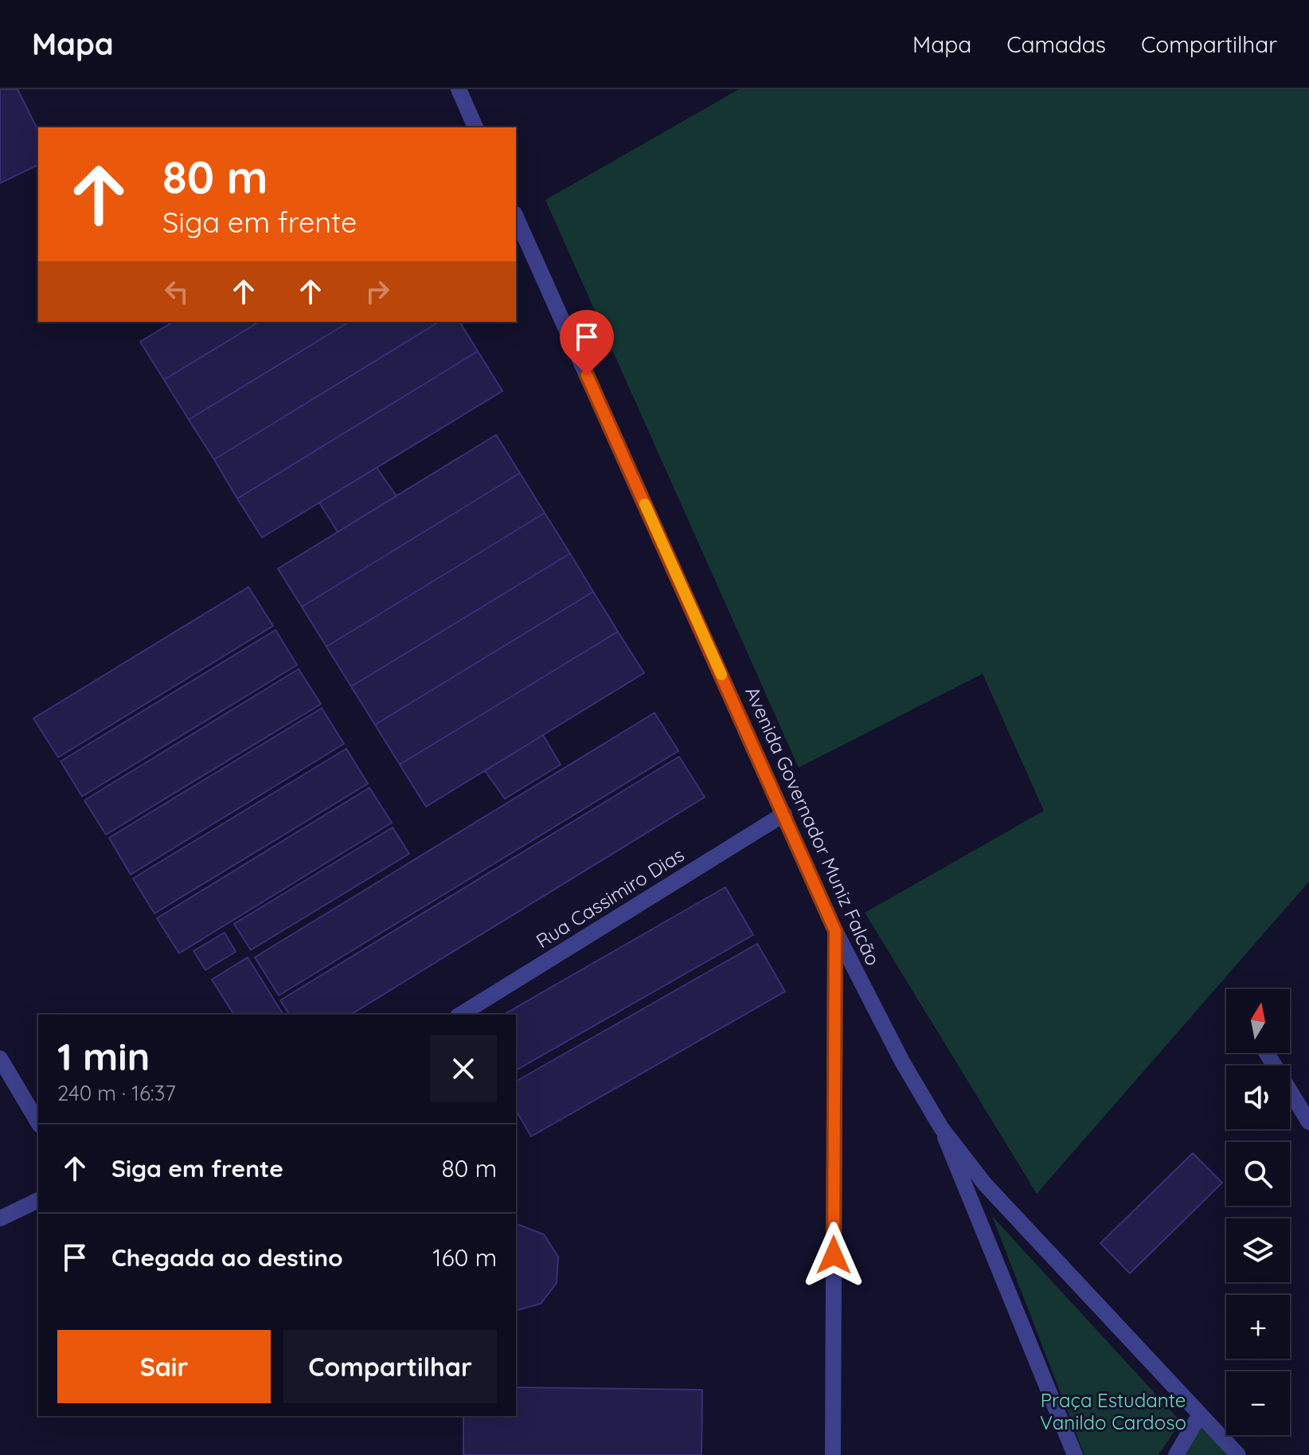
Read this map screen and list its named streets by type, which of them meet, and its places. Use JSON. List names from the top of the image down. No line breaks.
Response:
{"streets":{"street":["Avenida Governador Muniz Falcão","Rua Cassimiro Dias"]},"crossings":[["Avenida Governador Muniz Falcão","Rua Cassimiro Dias"]],"parks":["Praça Estudante Vanildo Cardoso"],"north":"top","page":{"header":"Mapa","nav":["Mapa","Camadas","Compartilhar"],"turn":["80 m","Siga em frente"],"map_buttons":["+","−"],"heading":["1 min","240 m · 16:37"],"list":[{"name":"Siga em frente","value":"80 m"},{"name":"Chegada ao destino","value":"160 m"}],"buttons":["Sair","Compartilhar"]}}
